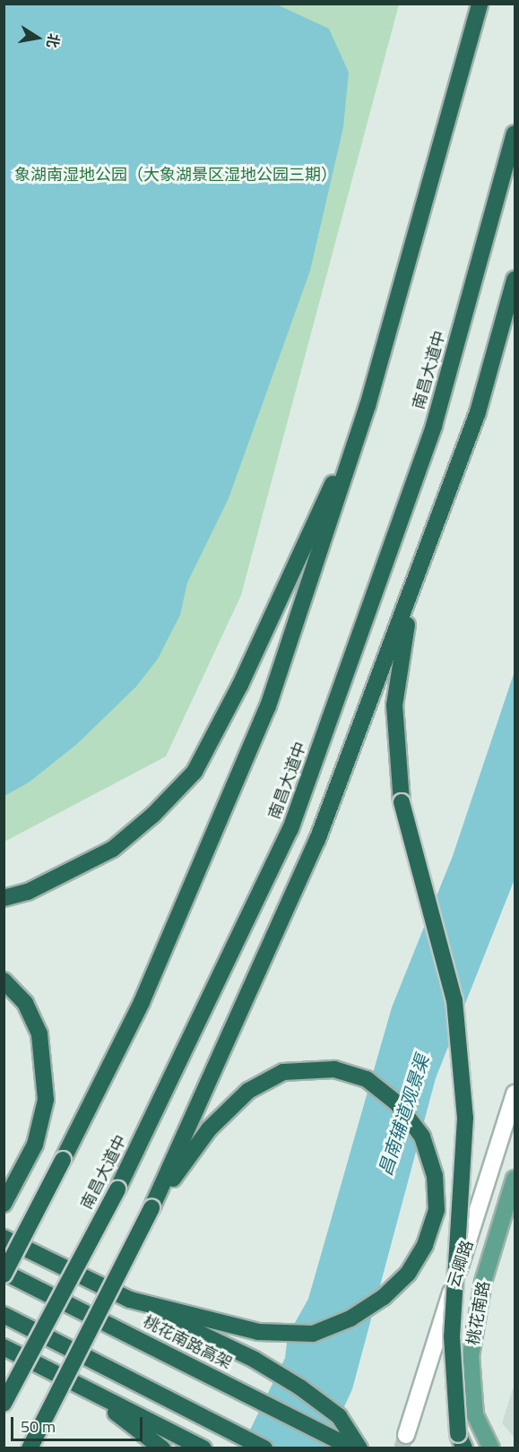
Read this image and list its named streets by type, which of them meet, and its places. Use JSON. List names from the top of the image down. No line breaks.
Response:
{"streets":{"highway":["南昌大道中","桃花南路高架"],"main road":["桃花南路"],"street":["云卿路"]},"water":["昌南辅道观景渠"],"parks":["象湖南湿地公园（大象湖景区湿地公园三期）"],"scale_bar":"50 m","north":"right"}
